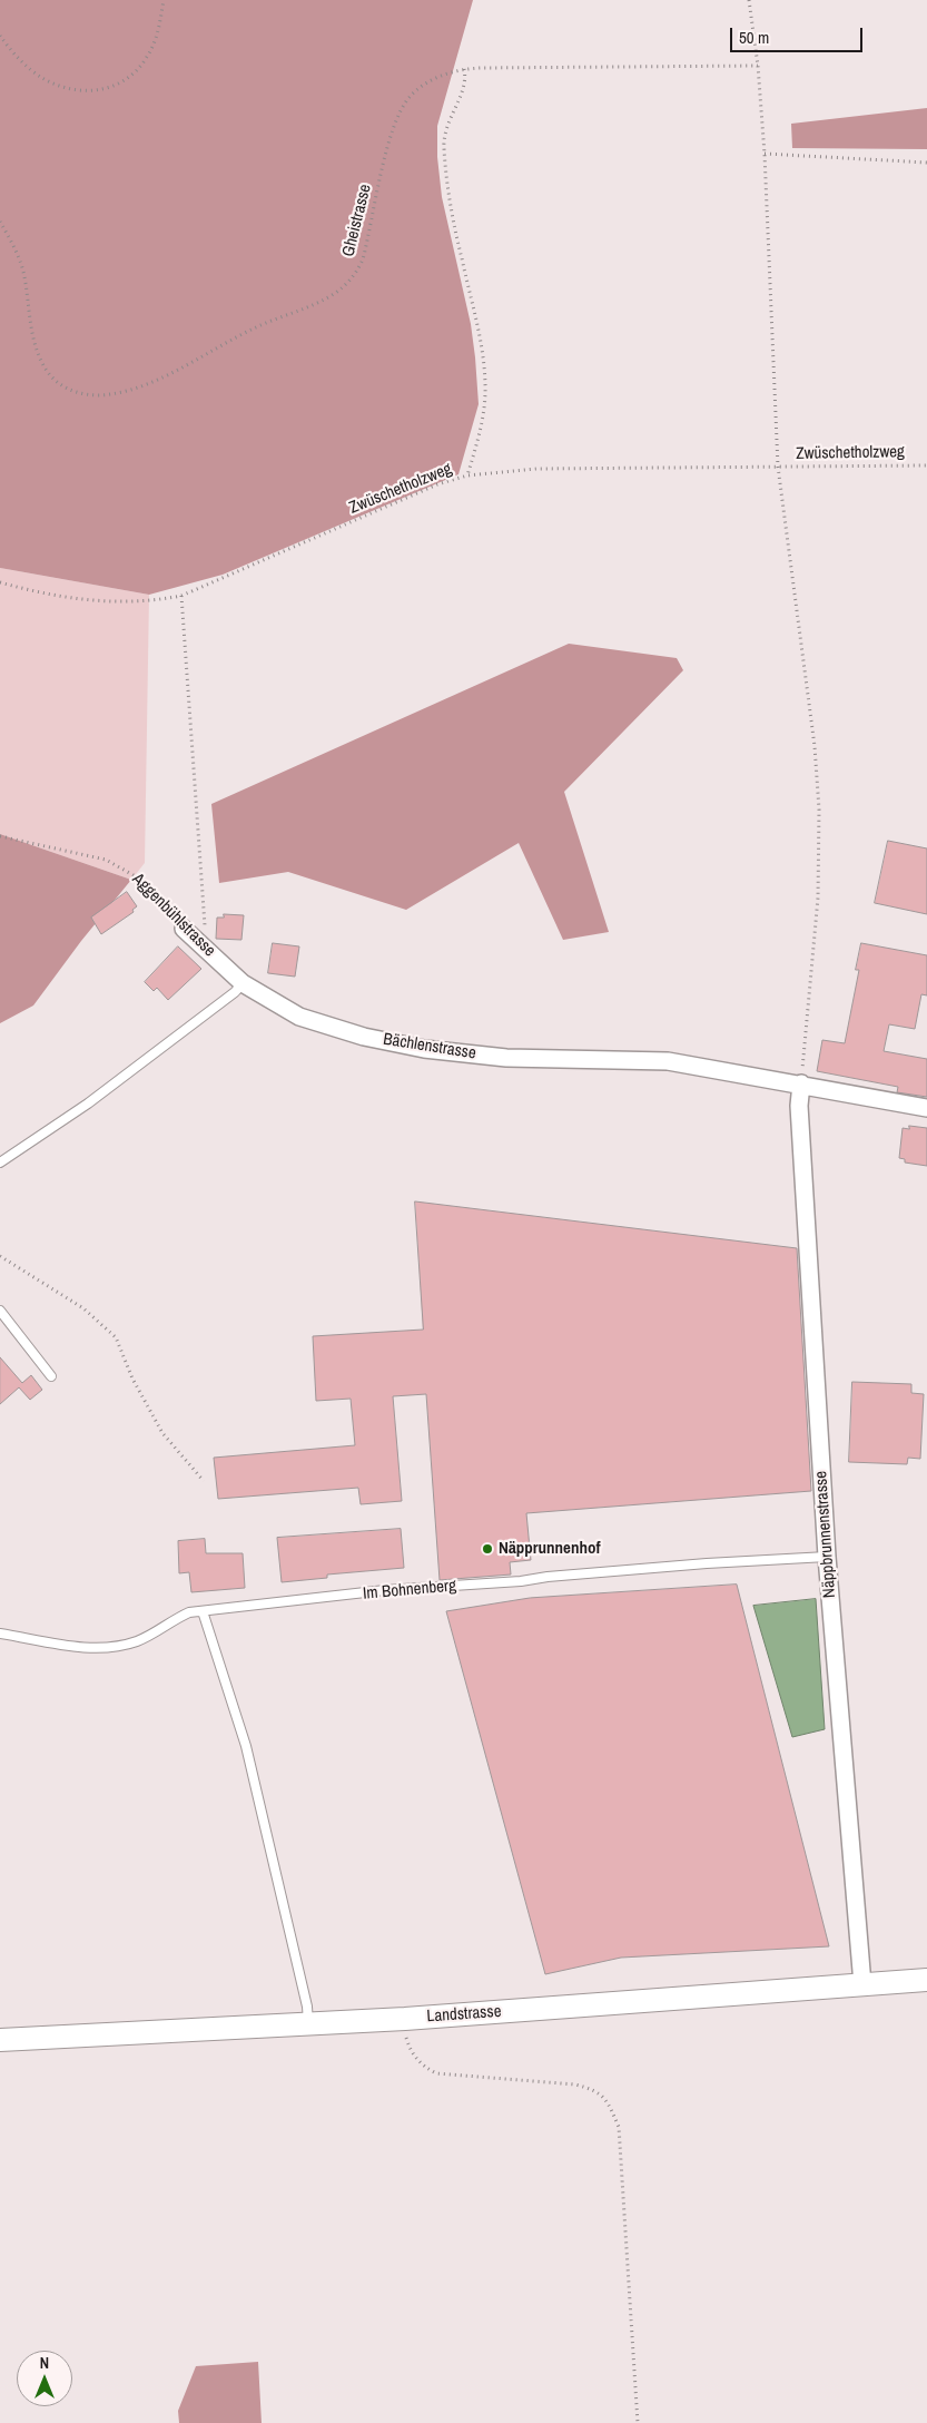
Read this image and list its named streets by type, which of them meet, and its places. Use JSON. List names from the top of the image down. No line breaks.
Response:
{"streets":{"main road":["Landstrasse"],"street":["Aggenbühlstrasse","Bächlenstrasse","Näppbrunnenstrasse"],"lane":["Im Bohnenberg"],"path":["Gheistrasse","Zwüschetholzweg"]},"crossings":[["Aggenbühlstrasse","Bächlenstrasse"],["Bächlenstrasse","Näppbrunnenstrasse"],["Näppbrunnenstrasse","Im Bohnenberg"],["Näppbrunnenstrasse","Landstrasse"]],"places":["Näpprunnenhof"],"scale_bar":"50 m","north":"top"}
